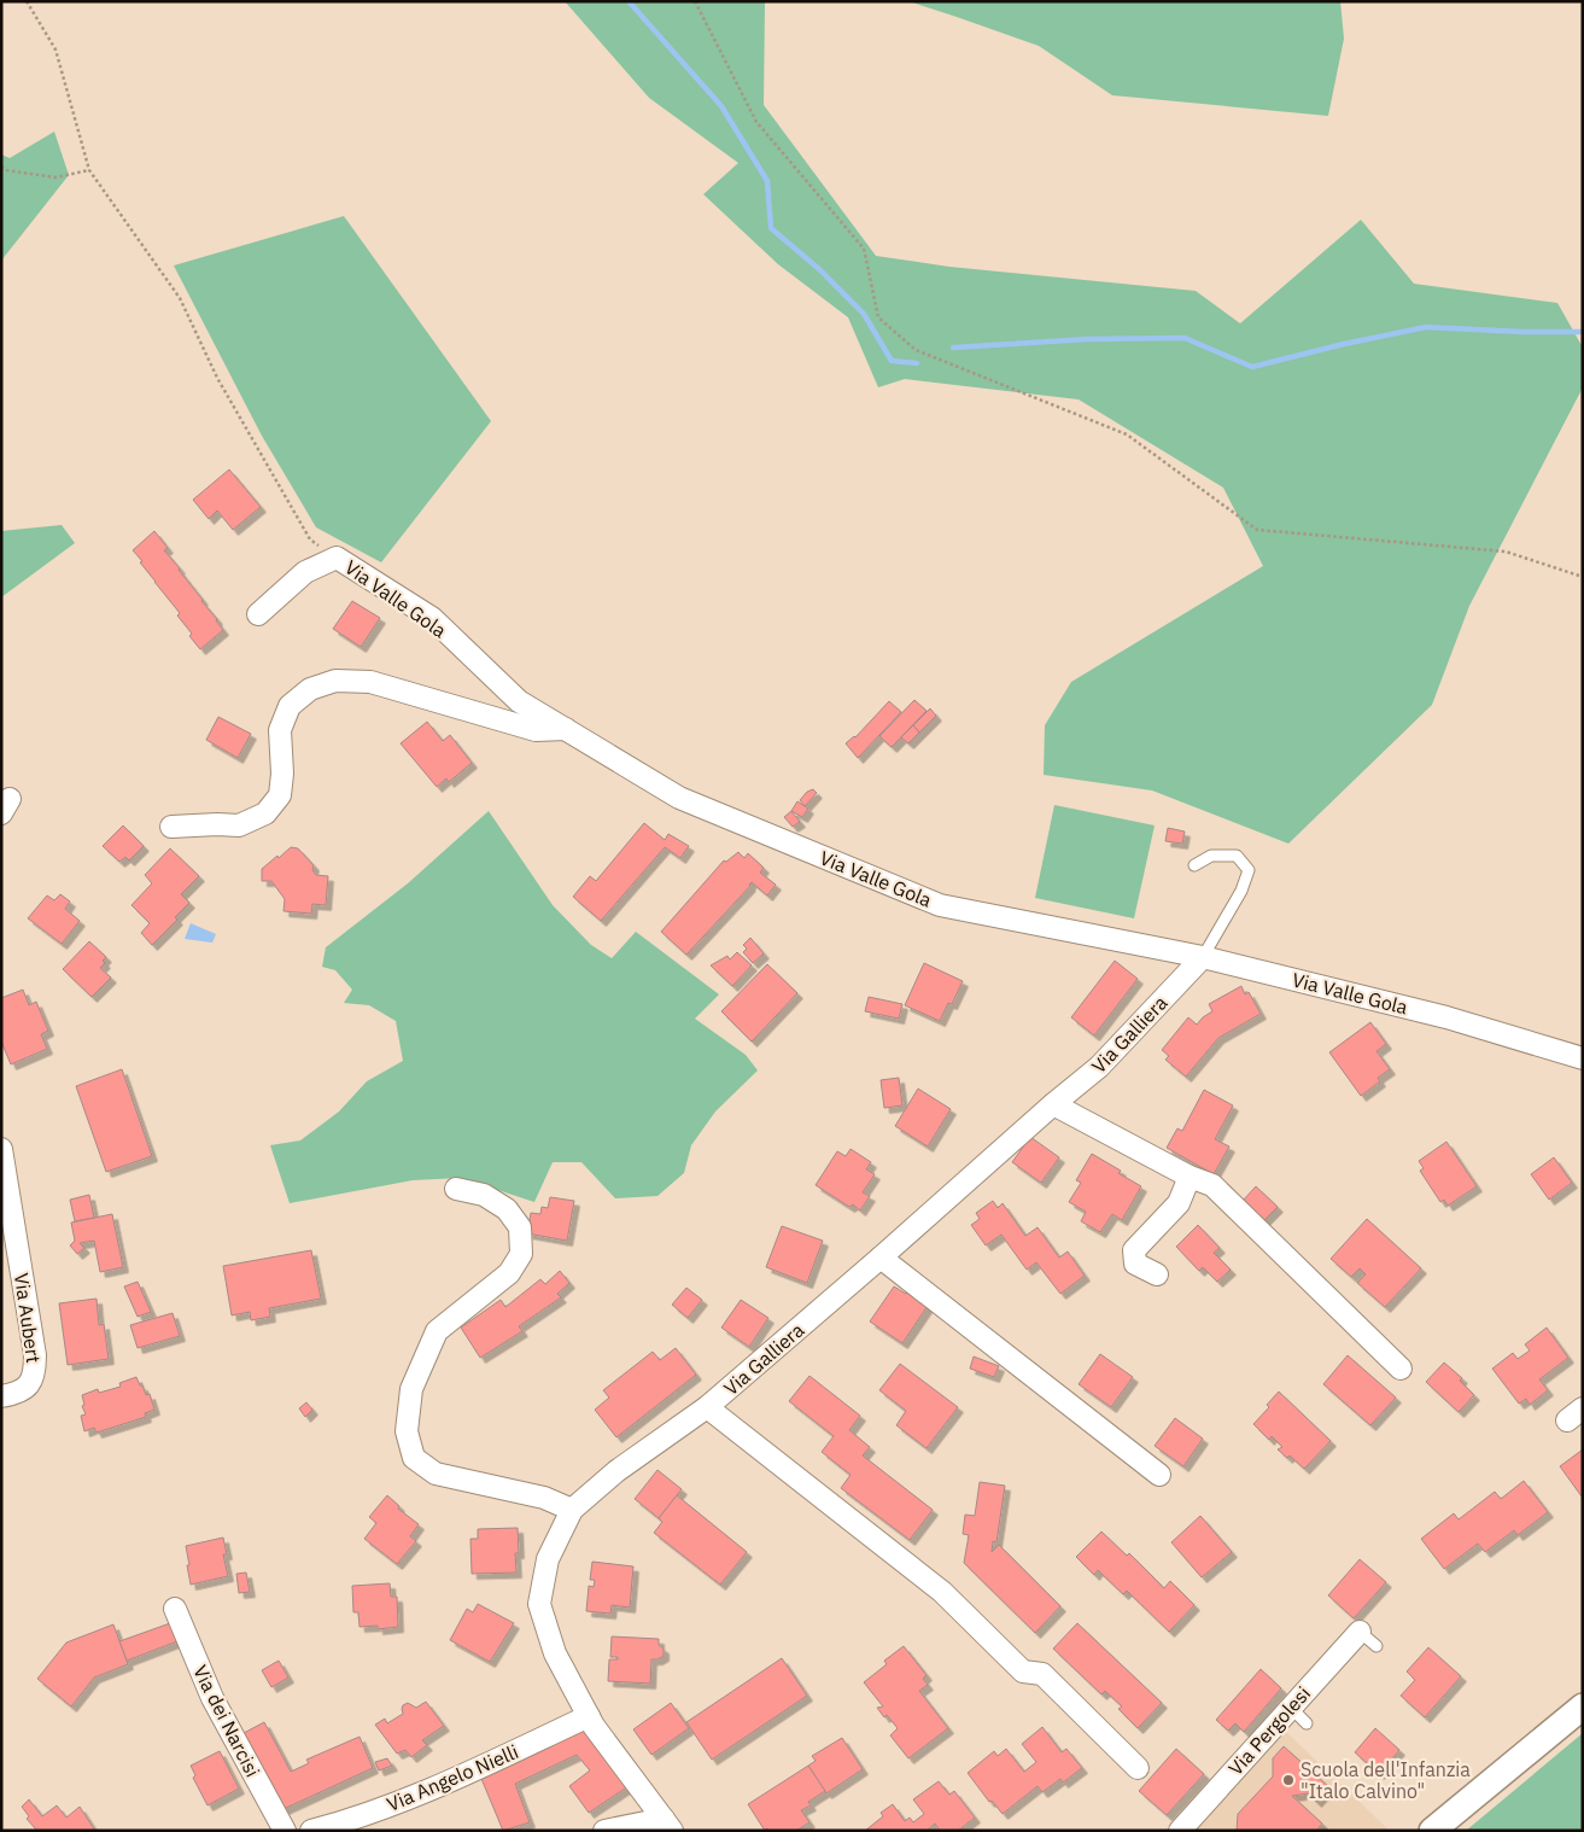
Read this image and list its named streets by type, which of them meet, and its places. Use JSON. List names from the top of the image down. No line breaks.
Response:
{"streets":{"street":["Via Valle Gola","Via Galliera","Via Aubert","Via dei Narcisi","Via Pergolesi","Via Angelo Nielli"]},"crossings":[["Via Valle Gola","Via Galliera"],["Via Galliera","Via Angelo Nielli"]],"places":["Scuola dell'Infanzia \"Italo Calvino\""]}
